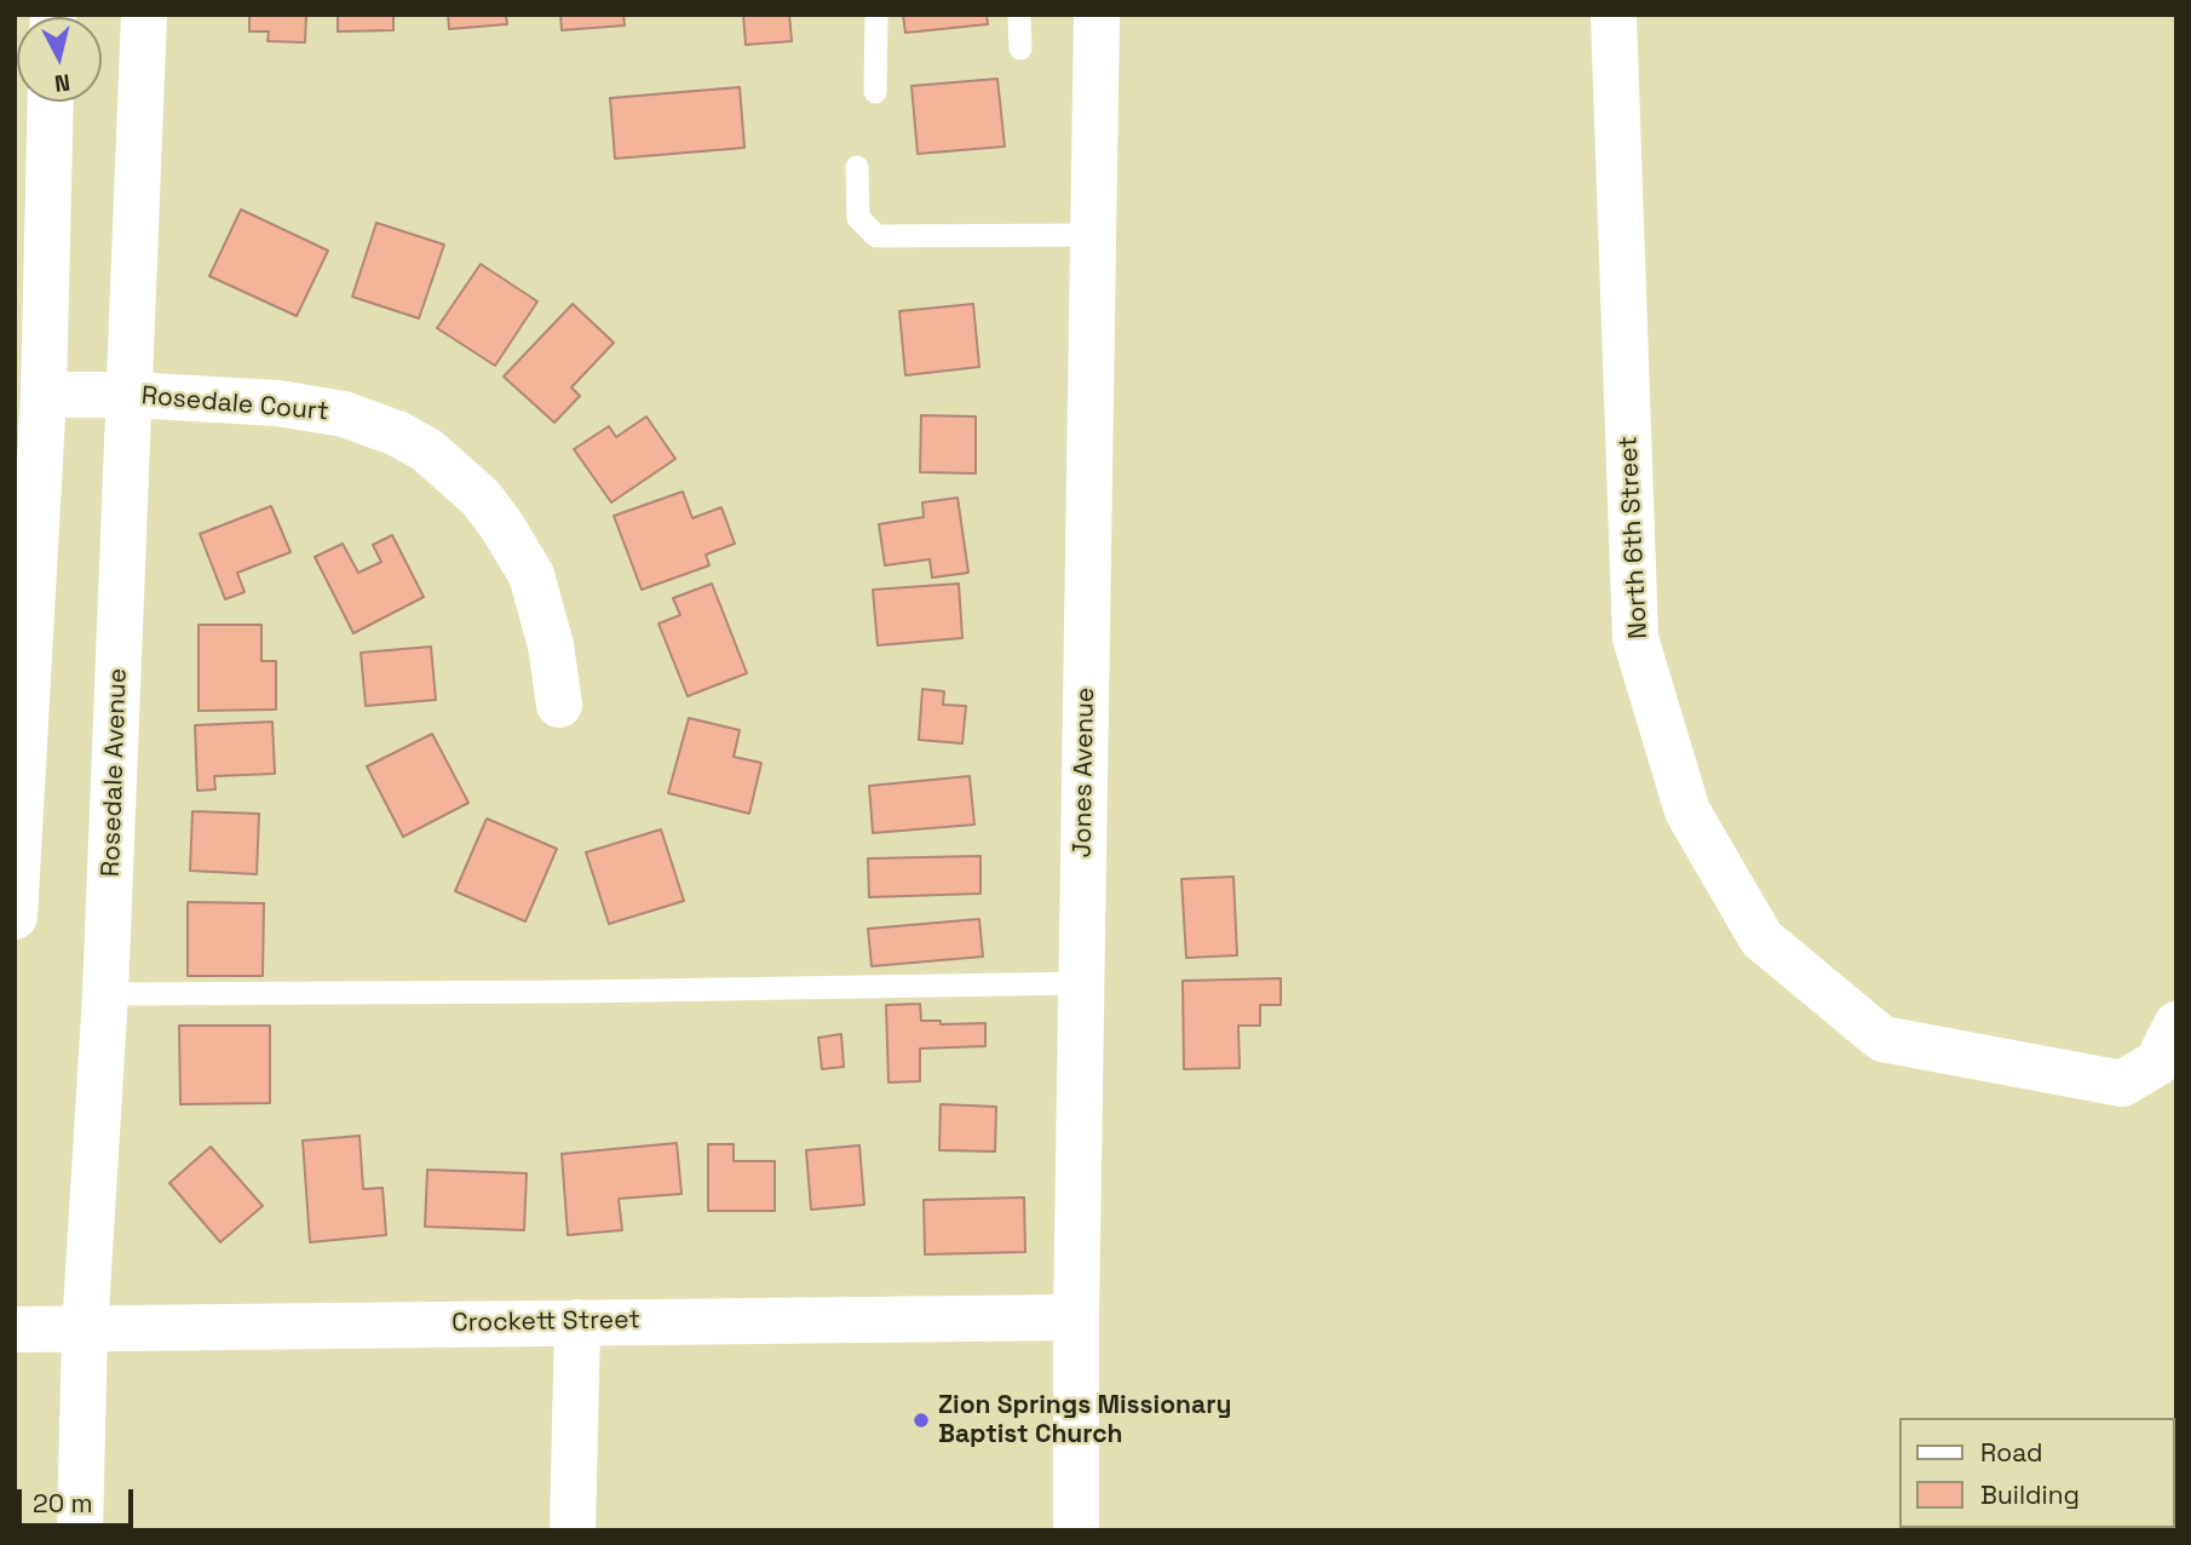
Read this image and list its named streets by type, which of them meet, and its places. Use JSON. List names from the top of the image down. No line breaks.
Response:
{"streets":{"street":["Rosedale Court","North 6th Street","Rosedale Avenue","Jones Avenue","Crockett Street"]},"crossings":[["Rosedale Court","Rosedale Avenue"],["Rosedale Avenue","Crockett Street"],["Jones Avenue","Crockett Street"]],"places":["Zion Springs Missionary Baptist Church"],"legend":["Road","Building"],"scale_bar":"20 m","north":"bottom"}
